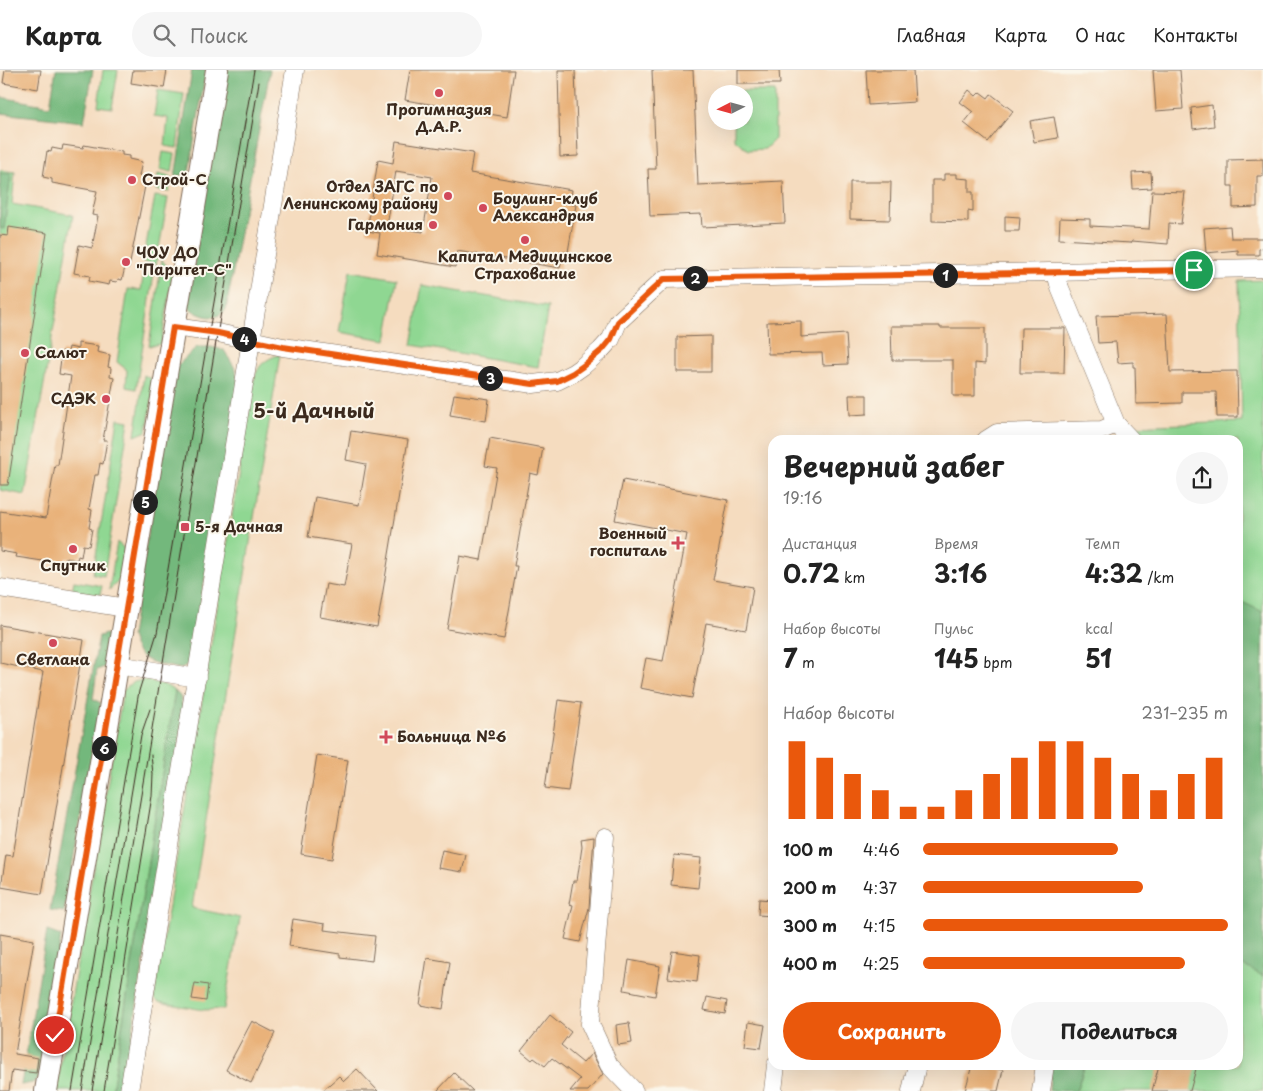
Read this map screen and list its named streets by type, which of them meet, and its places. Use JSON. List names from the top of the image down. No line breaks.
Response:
{"districts":["5-й Дачный"],"places":{"other":["Прогимназия Д.А.Р.","Строй-С","Отдел ЗАГС по Ленинскому району","Боулинг-клуб Александрия","Гармония","Капитал Медицинское Страхование","ЧОУ ДО \"Паритет-С\"","Салют","СДЭК","Спутник","Светлана"],"transit":["5-я Дачная"],"health":["Военный госпиталь","Больница №6"]},"north":"left","page":{"header":"Карта","search":"Поиск","nav":["Главная","Карта","О нас","Контакты"],"pins":["1","2","4","3","5","6"],"heading":["Вечерний забег","19:16"],"stats":[["Дистанция","0.72 km"],["Время","3:16"],["Темп","4:32 /km"],["Набор высоты","7 m"],["Пульс","145 bpm"],["kcal","51"]],"chart":["Набор высоты","231–235 m"],"list":[{"name":"100 m","note":"4:46"},{"name":"200 m","note":"4:37"},{"name":"300 m","note":"4:15"},{"name":"400 m","note":"4:25"}],"buttons":["Сохранить","Поделиться"]}}
